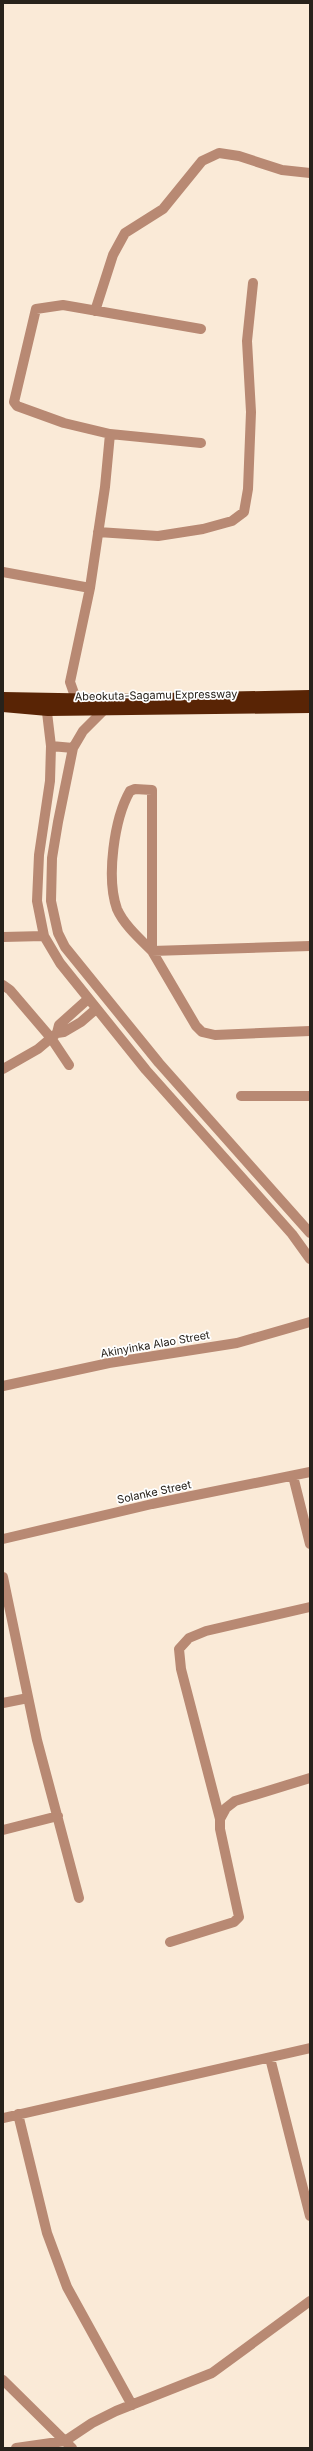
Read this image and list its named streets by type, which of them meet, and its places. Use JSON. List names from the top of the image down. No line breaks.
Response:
{"streets":{"highway":["Abeokuta-Sagamu Expressway"],"street":["Akinyinka Alao Street","Solanke Street"]}}
